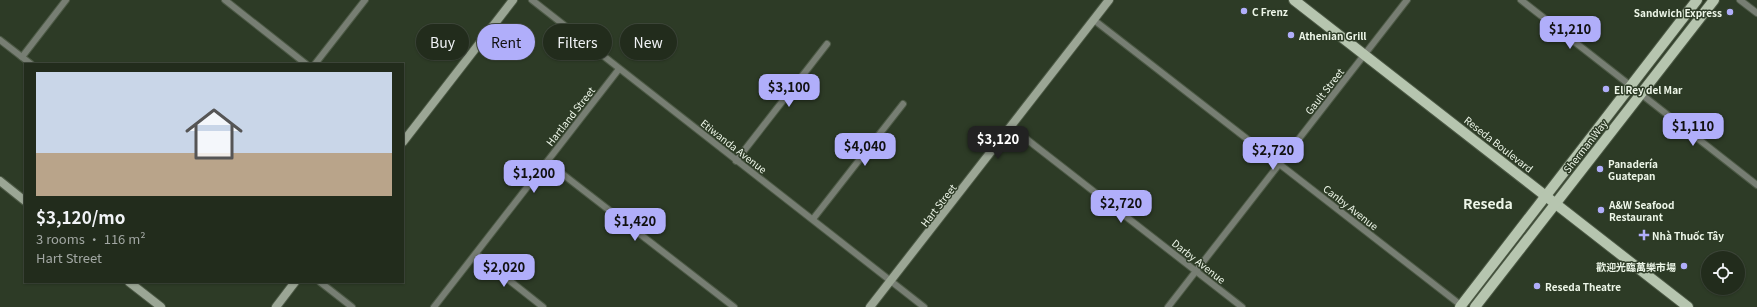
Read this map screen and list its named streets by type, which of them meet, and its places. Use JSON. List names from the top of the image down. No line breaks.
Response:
{"streets":{"main road":["Reseda Boulevard","Sherman Way"],"street":["Gault Street","Hartland Street","Etiwanda Avenue","Hart Street","Canby Avenue","Darby Avenue"]},"crossings":[["Gault Street","Reseda Boulevard"],["Gault Street","Canby Avenue"],["Gault Street","Darby Avenue"],["Hartland Street","Etiwanda Avenue"],["Reseda Boulevard","Sherman Way"],["Etiwanda Avenue","Hart Street"],["Sherman Way","Canby Avenue"],["Hart Street","Canby Avenue"],["Hart Street","Darby Avenue"]],"districts":["Reseda"],"places":{"other":["C Frenz","Sandwich Express","Athenian Grill","El Rey del Mar","Panadería Guatepan","A&W Seafood Restaurant","歡迎光臨萬樂市場","Reseda Theatre"],"health":["Nhà Thuốc Tây"]},"page":{"price":["$1,210","$3,100","$1,110","$3,120","$4,040","$2,720","$1,200","$2,720","$1,420","$2,020"],"chip":["Buy","Rent","Filters","New"],"list":[{"name":"$3,120/mo","note":"3 rooms · 116 m² · Hart Street"}]}}
